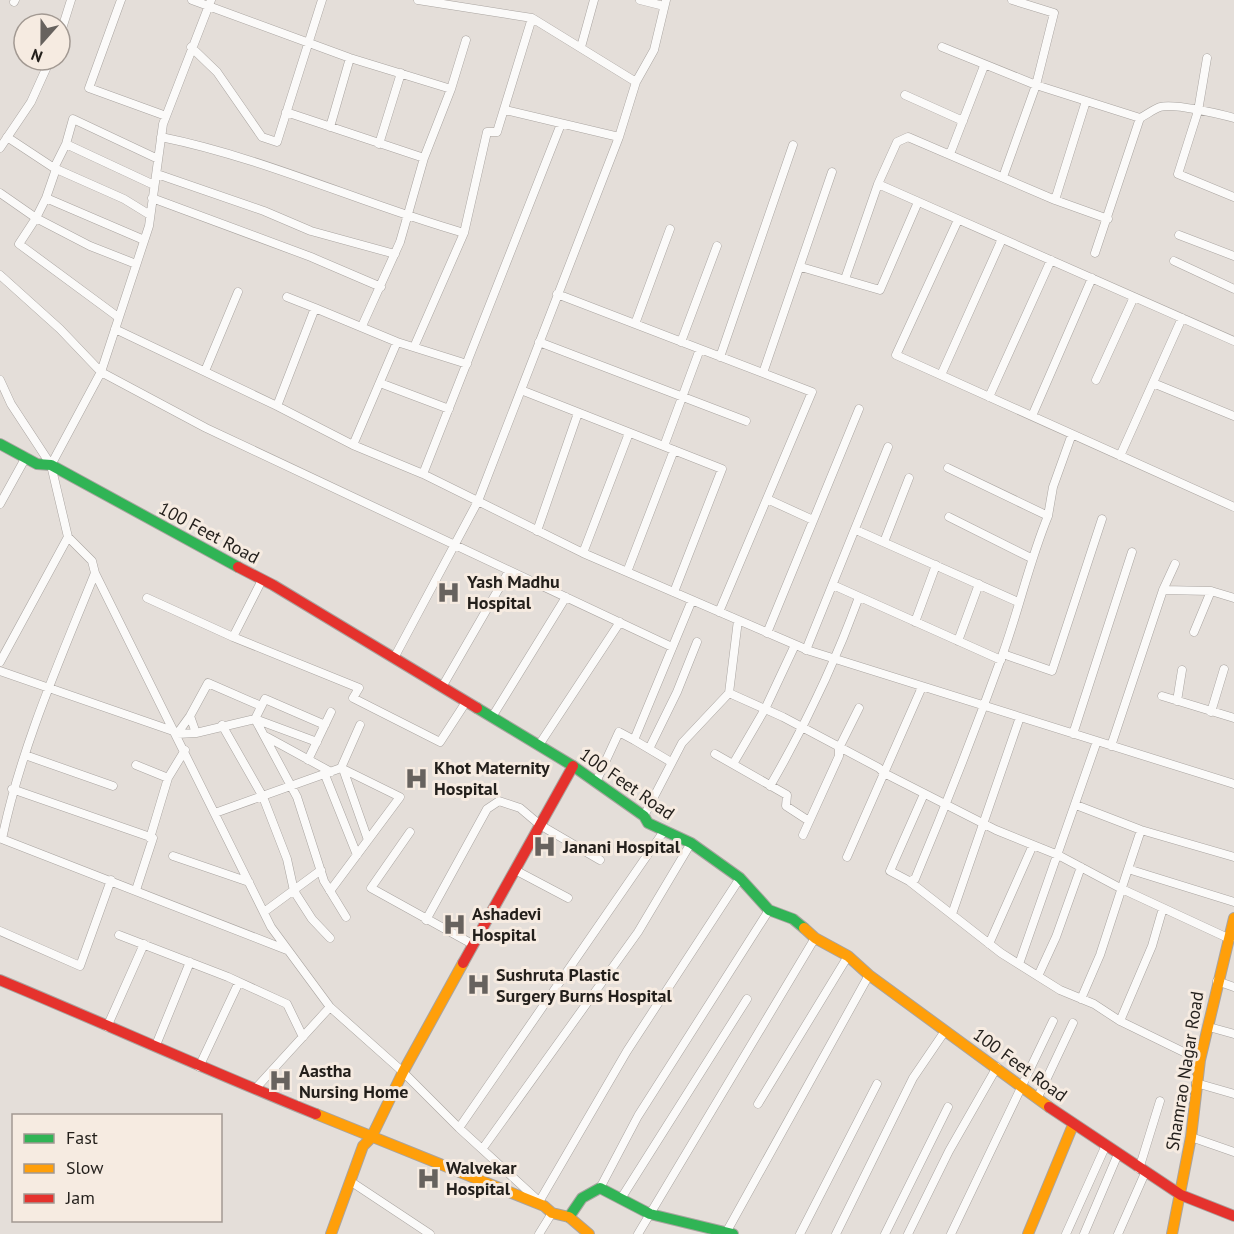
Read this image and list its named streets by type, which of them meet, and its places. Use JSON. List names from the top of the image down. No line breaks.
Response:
{"streets":{"main road":["100 Feet Road","Shamrao Nagar Road"]},"crossings":[["100 Feet Road","Shamrao Nagar Road"]],"places":{"hospital":["Yash Madhu Hospital","Khot Maternity Hospital","Janani Hospital","Ashadevi Hospital","Sushruta Plastic Surgery Burns Hospital","Aastha Nursing Home","Walvekar Hospital"]},"legend":["Fast","Slow","Jam"],"north":"bottom"}
